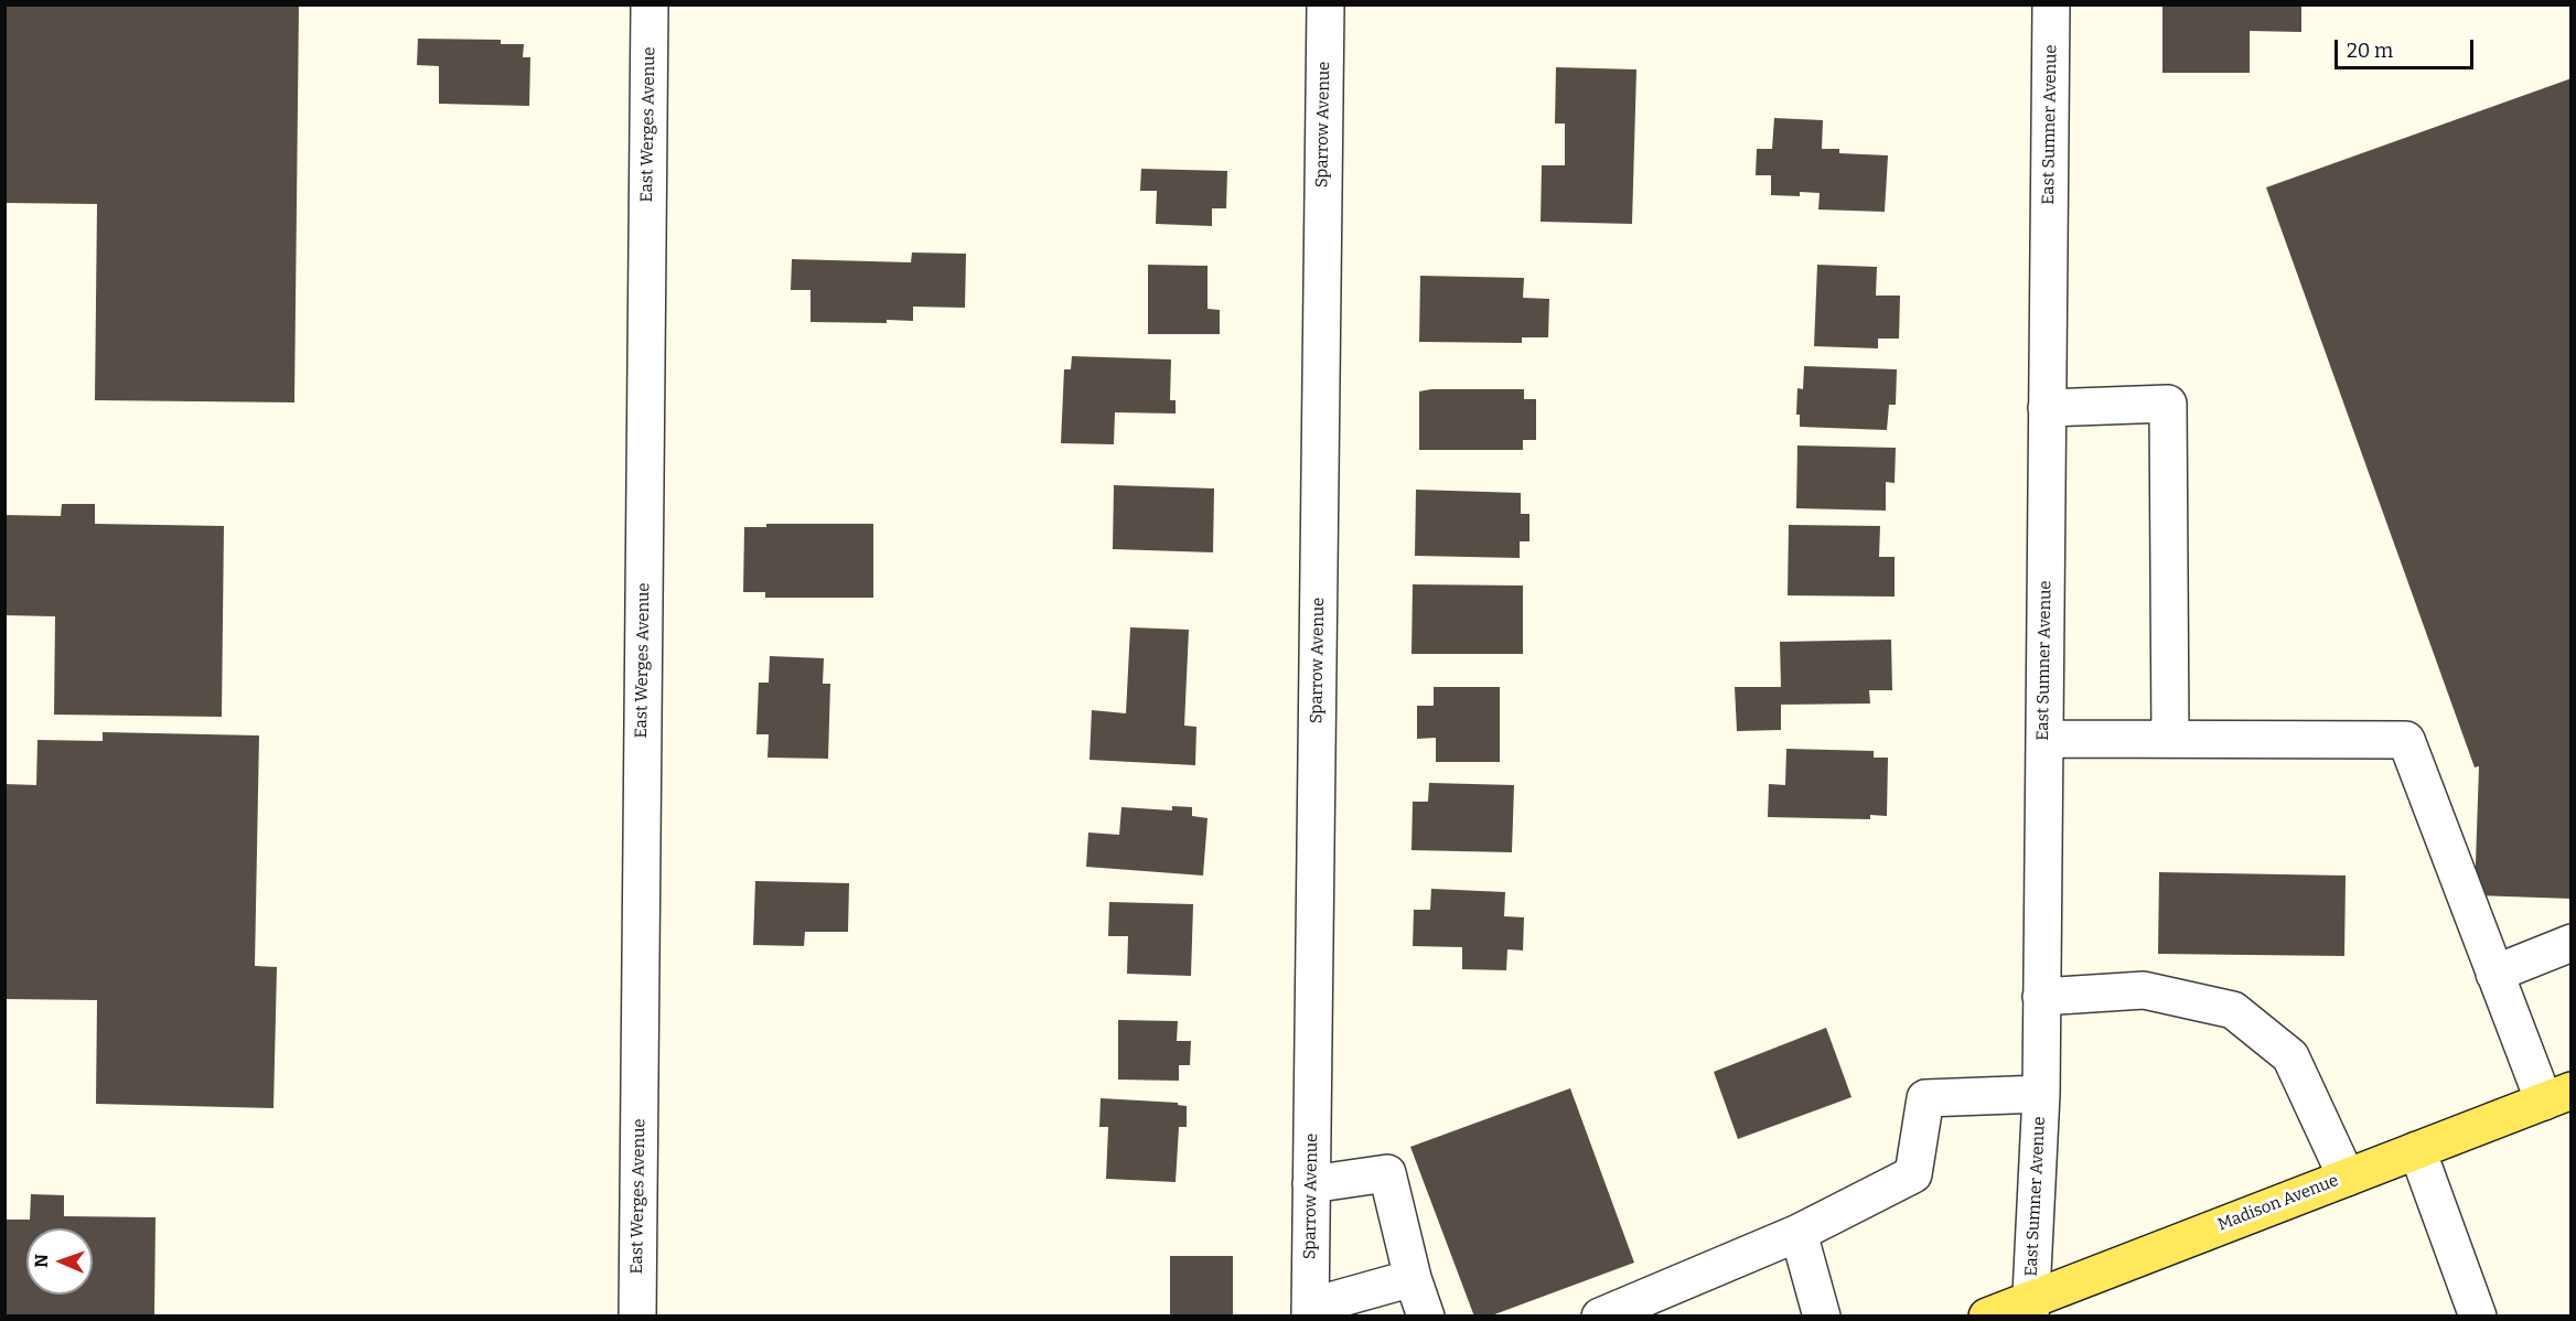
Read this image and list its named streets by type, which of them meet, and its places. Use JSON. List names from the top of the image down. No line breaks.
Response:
{"streets":{"main road":["Madison Avenue"],"street":["East Werges Avenue","Sparrow Avenue","East Sumner Avenue"]},"crossings":[["East Sumner Avenue","Madison Avenue"]],"scale_bar":"20 m","north":"left"}
